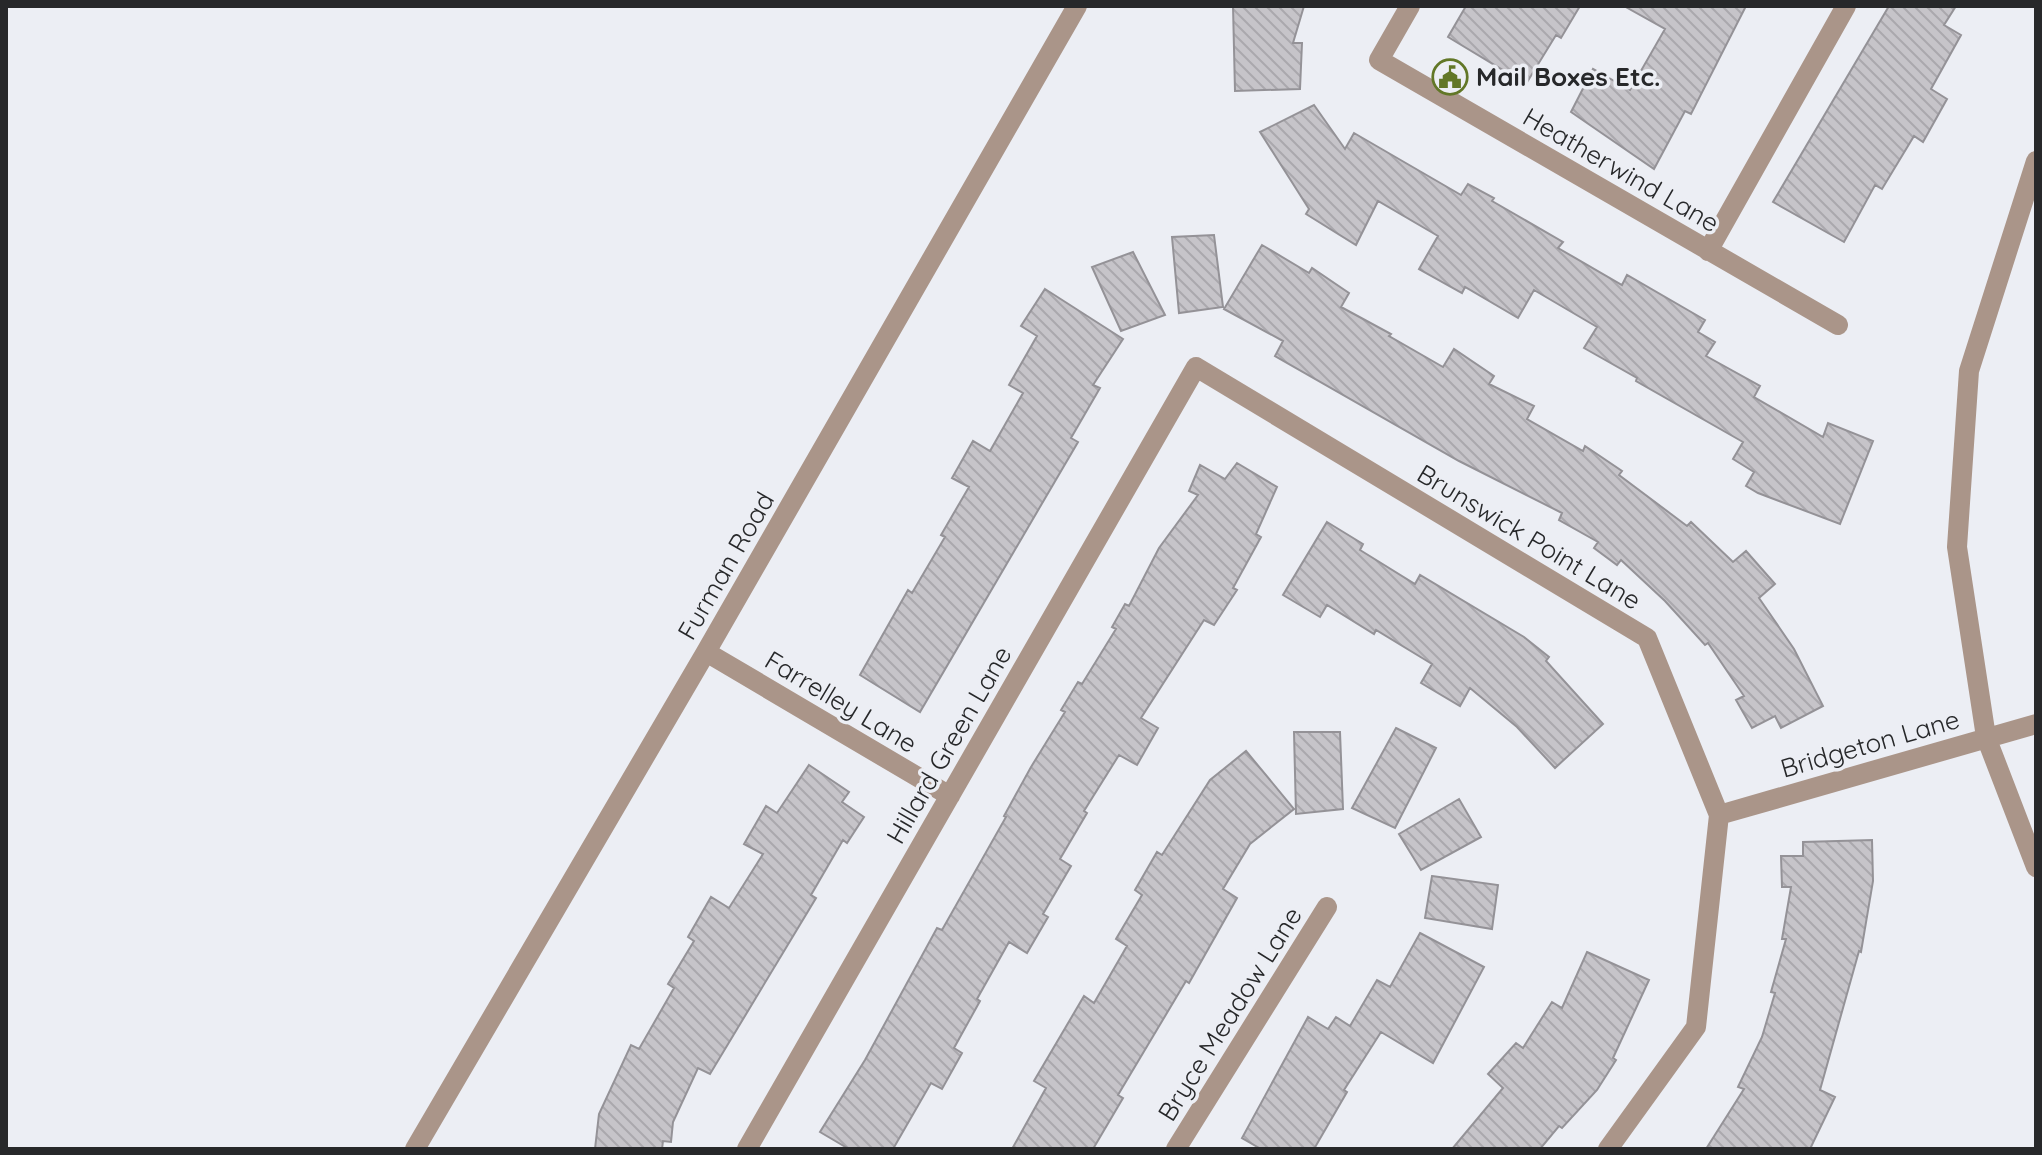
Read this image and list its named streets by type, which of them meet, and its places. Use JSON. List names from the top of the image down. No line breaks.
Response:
{"streets":{"street":["Heatherwind Lane","Brunswick Point Lane","Furman Road","Farrelley Lane","Bridgeton Lane","Hillard Green Lane","Bryce Meadow Lane"]},"crossings":[["Brunswick Point Lane","Bridgeton Lane"],["Brunswick Point Lane","Hillard Green Lane"],["Furman Road","Farrelley Lane"],["Farrelley Lane","Hillard Green Lane"]],"places":{"public building":["Mail Boxes Etc."]}}
